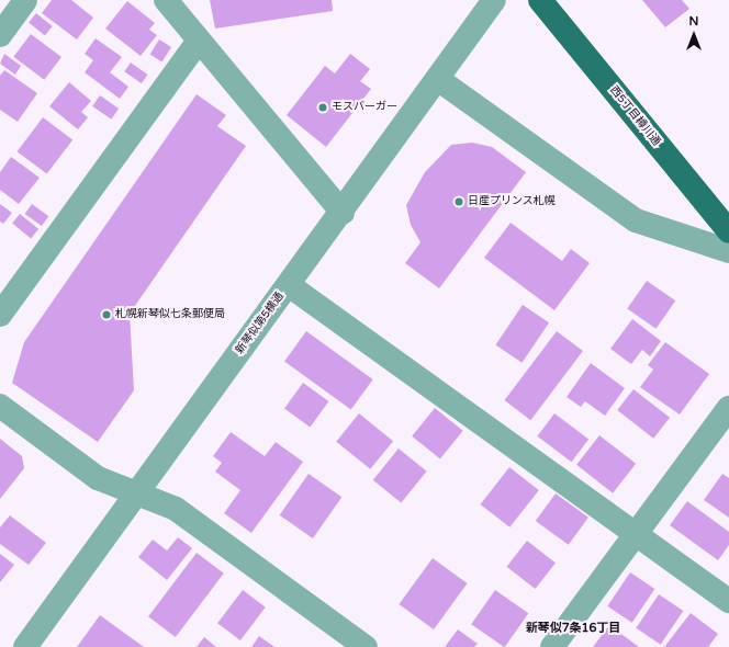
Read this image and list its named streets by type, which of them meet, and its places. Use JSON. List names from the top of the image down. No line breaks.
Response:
{"streets":{"main road":["西5丁目樽川通"],"street":["新琴似第5横通"]},"districts":["新琴似7条16丁目"],"places":["モスバーガー","日産プリンス札幌","札幌新琴似七条郵便局"],"north":"top"}
